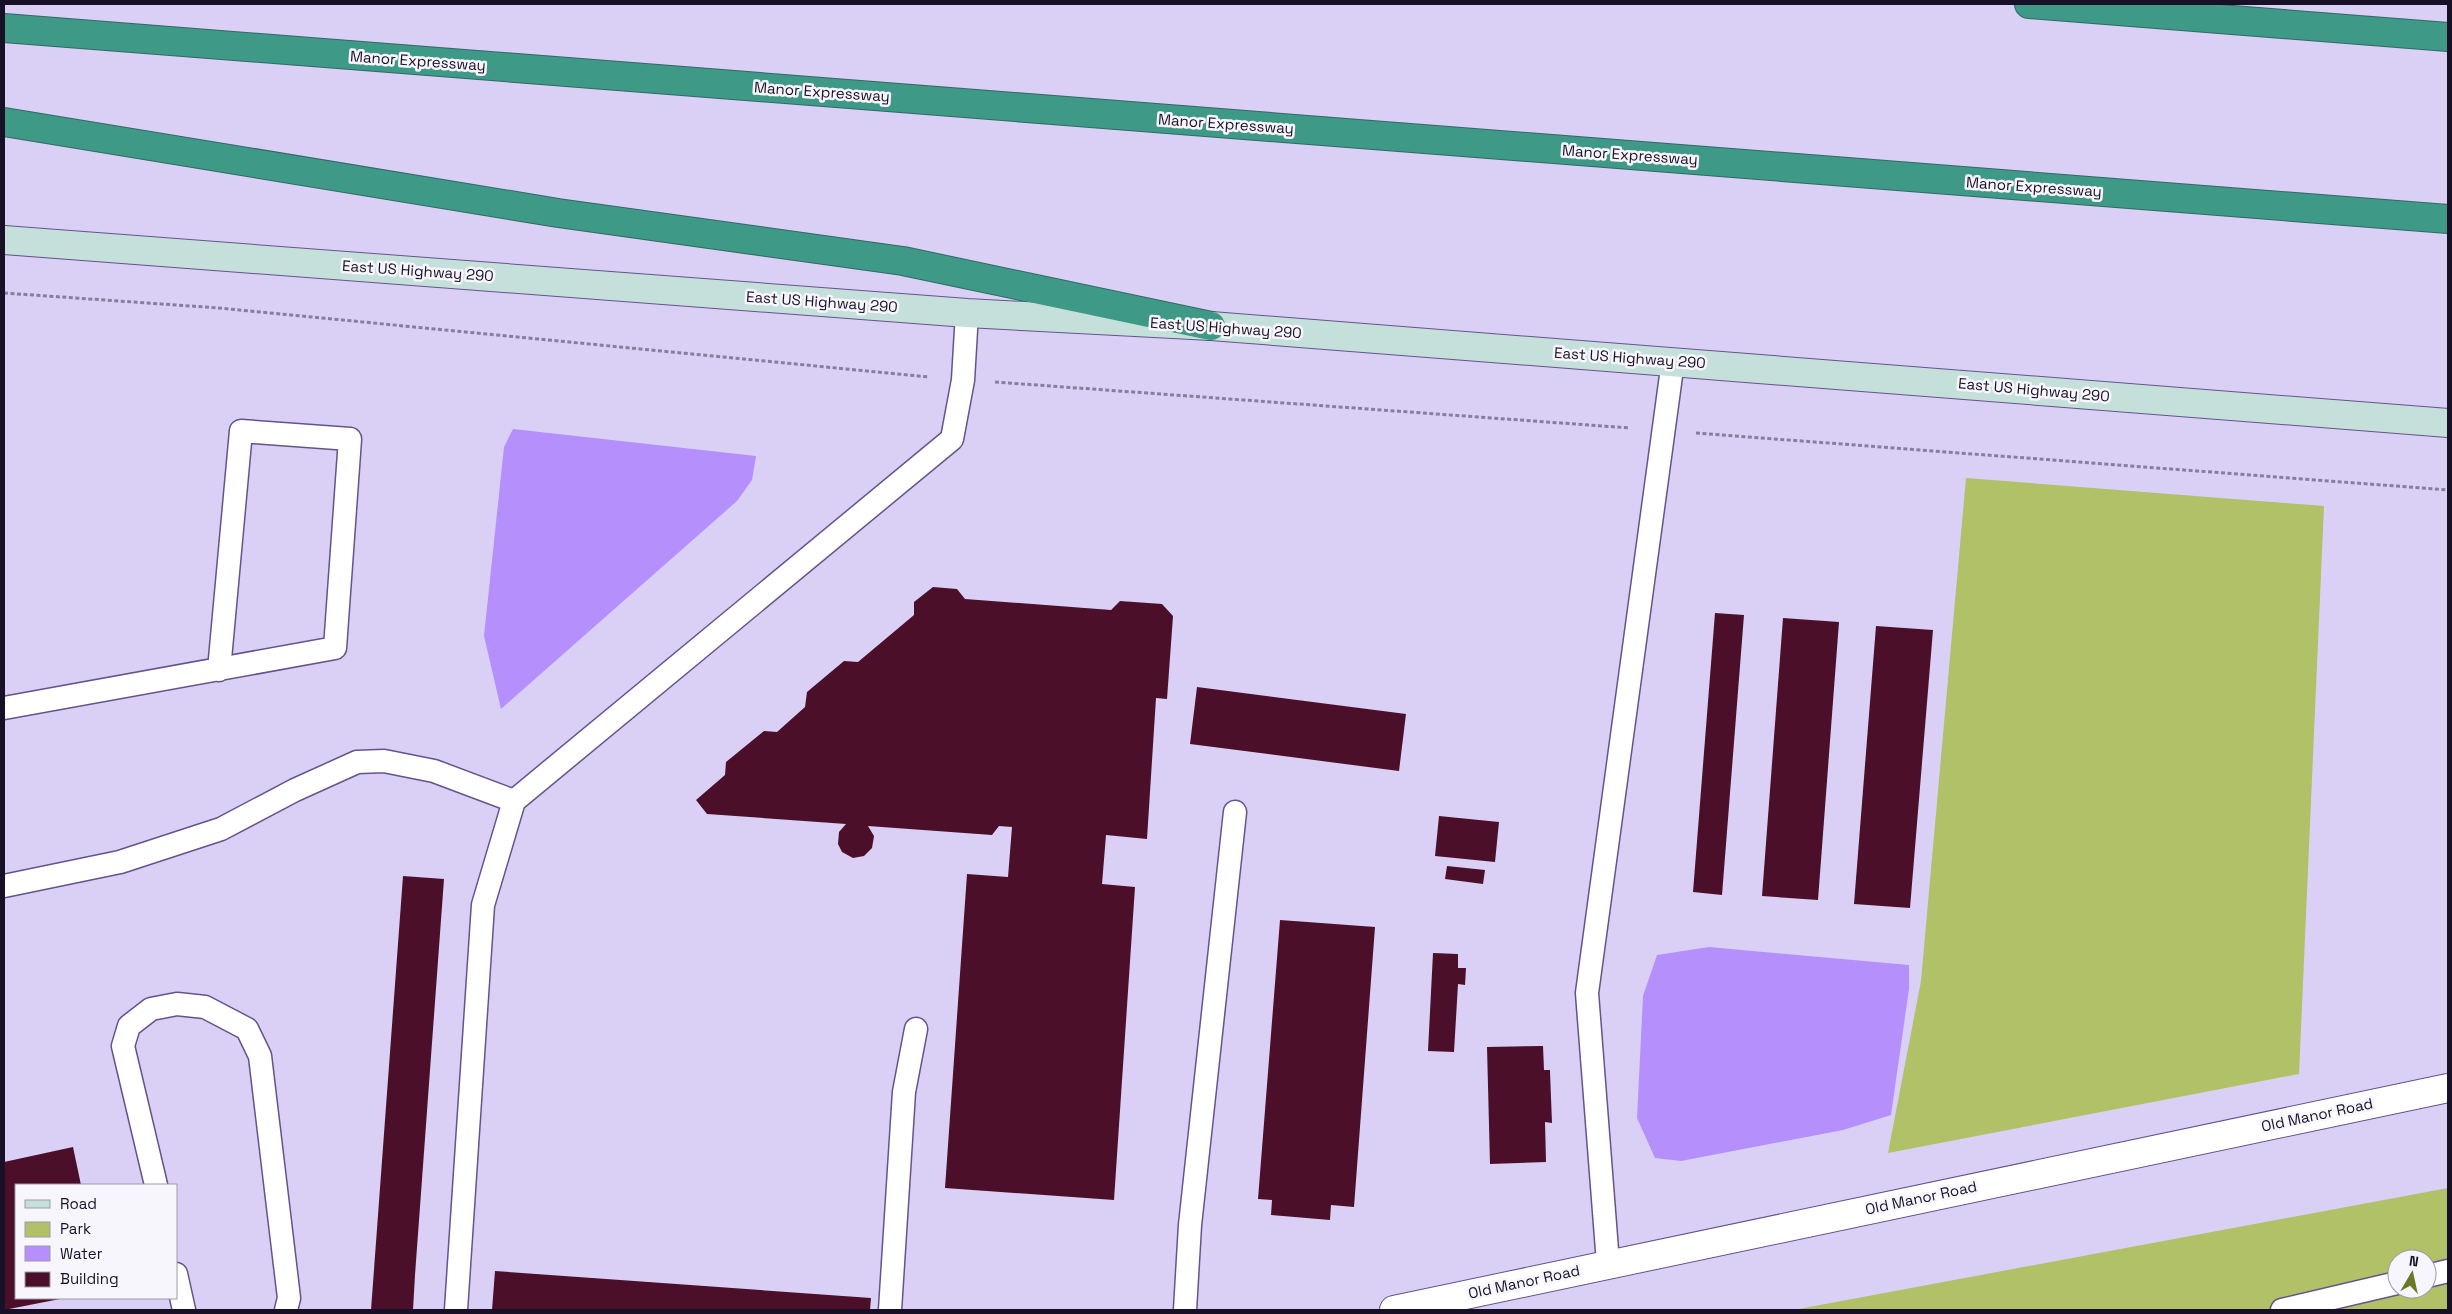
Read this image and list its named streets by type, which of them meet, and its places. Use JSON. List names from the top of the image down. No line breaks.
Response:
{"streets":{"highway":["Manor Expressway"],"main road":["East US Highway 290"],"street":["Old Manor Road"]},"legend":["Road","Park","Water","Building"],"north":"top"}
